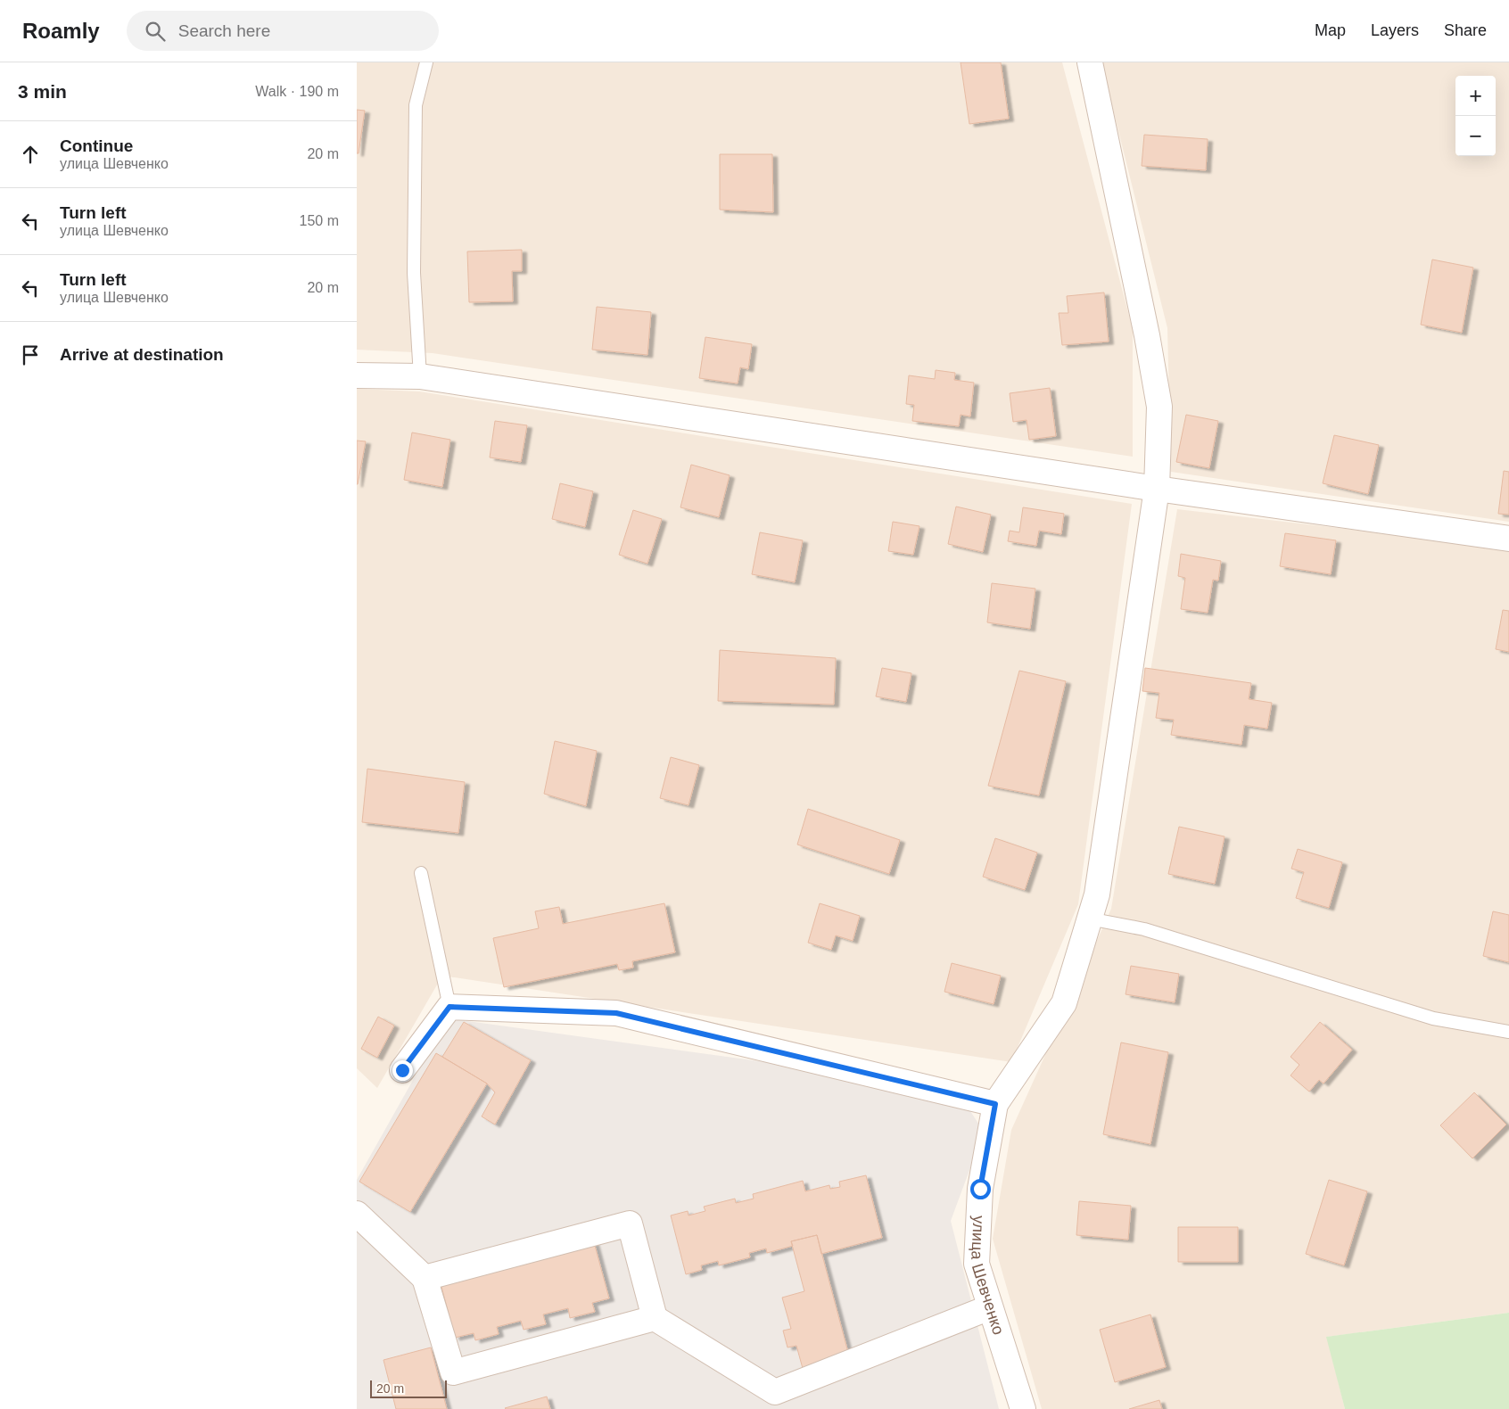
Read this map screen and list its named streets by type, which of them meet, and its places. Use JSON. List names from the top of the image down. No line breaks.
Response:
{"streets":{"street":["улица Шевченко"]},"scale_bar":"20 m","page":{"header":"Roamly","search":"Search here","nav":["Map","Layers","Share"],"heading":["3 min","Walk · 190 m"],"map_buttons":["+","−"],"list":[["Continue","улица Шевченко","20 m"],["Turn left","улица Шевченко","150 m"],["Turn left","улица Шевченко","20 m"],"Arrive at destination"],"scale":"20 m"}}
